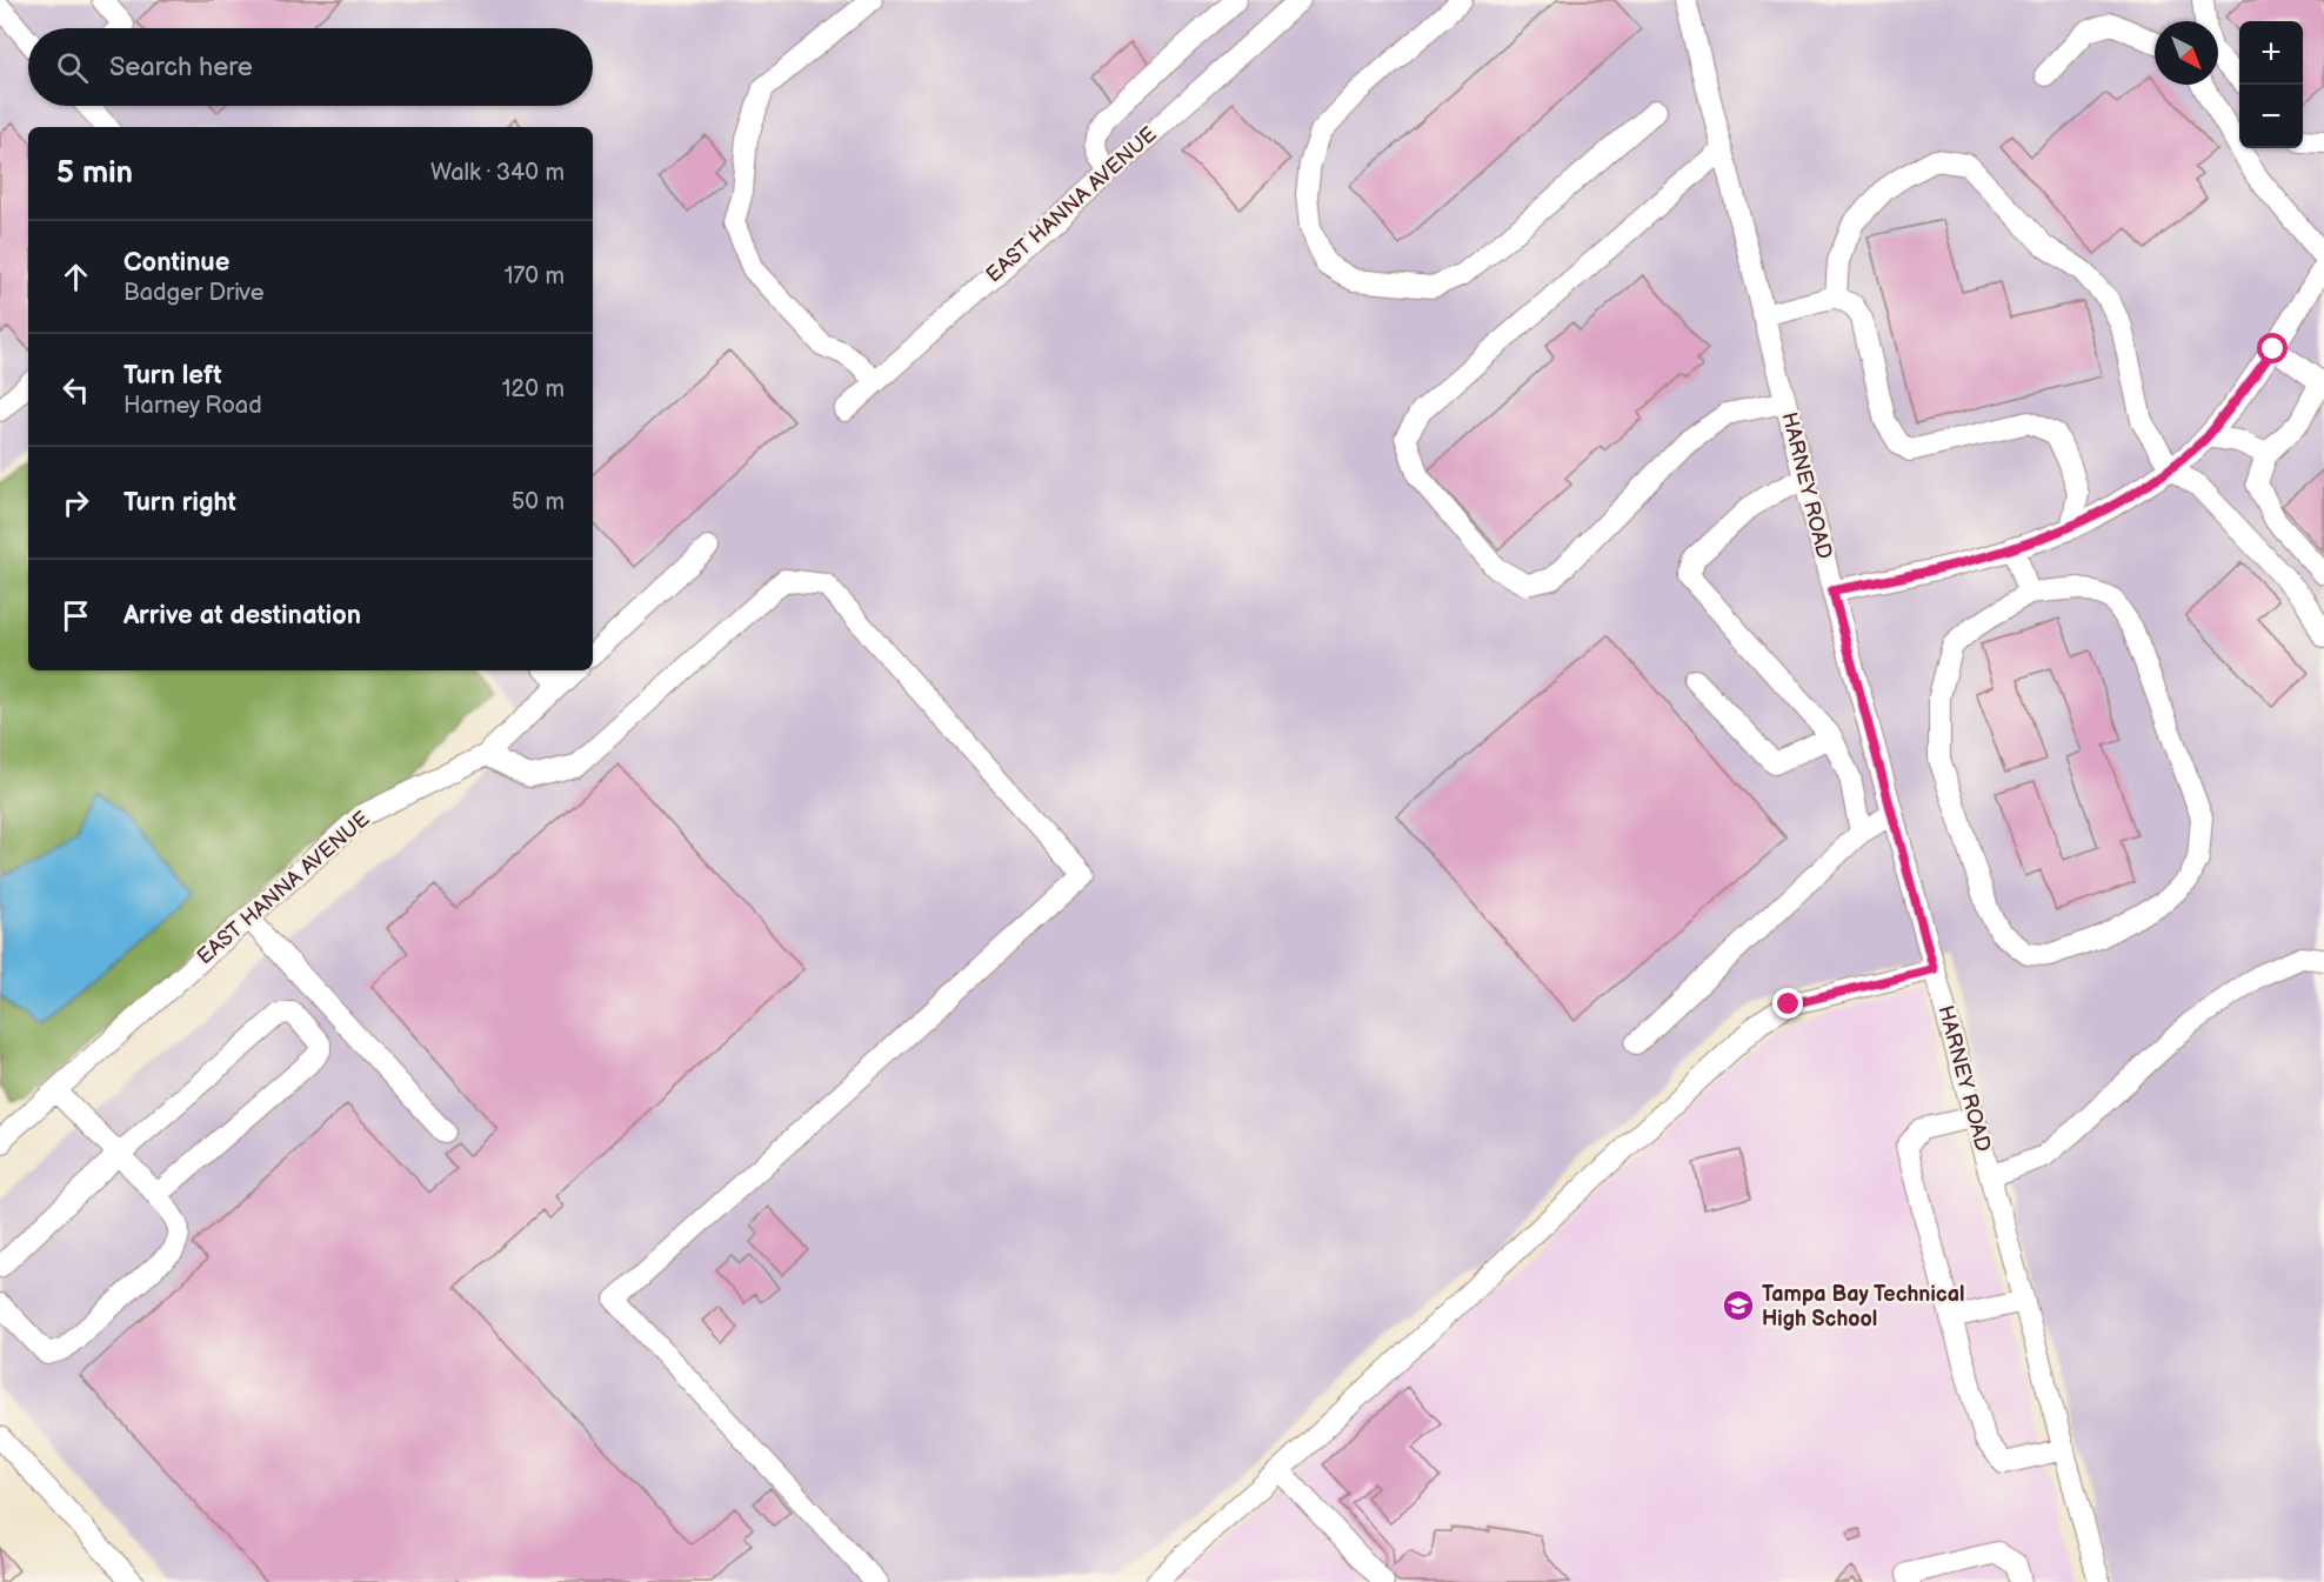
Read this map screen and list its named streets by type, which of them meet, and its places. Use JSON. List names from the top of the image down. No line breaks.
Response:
{"streets":{"street":["EAST HANNA AVENUE","HARNEY ROAD"]},"places":{"school or university":["Tampa Bay Technical High School"]},"north":"bottom right","page":{"map_buttons":["+","−"],"search":"Search here","heading":["5 min","Walk · 340 m"],"list":[["Continue","Badger Drive","170 m"],["Turn left","Harney Road","120 m"],["Turn right","50 m"],"Arrive at destination"]}}
